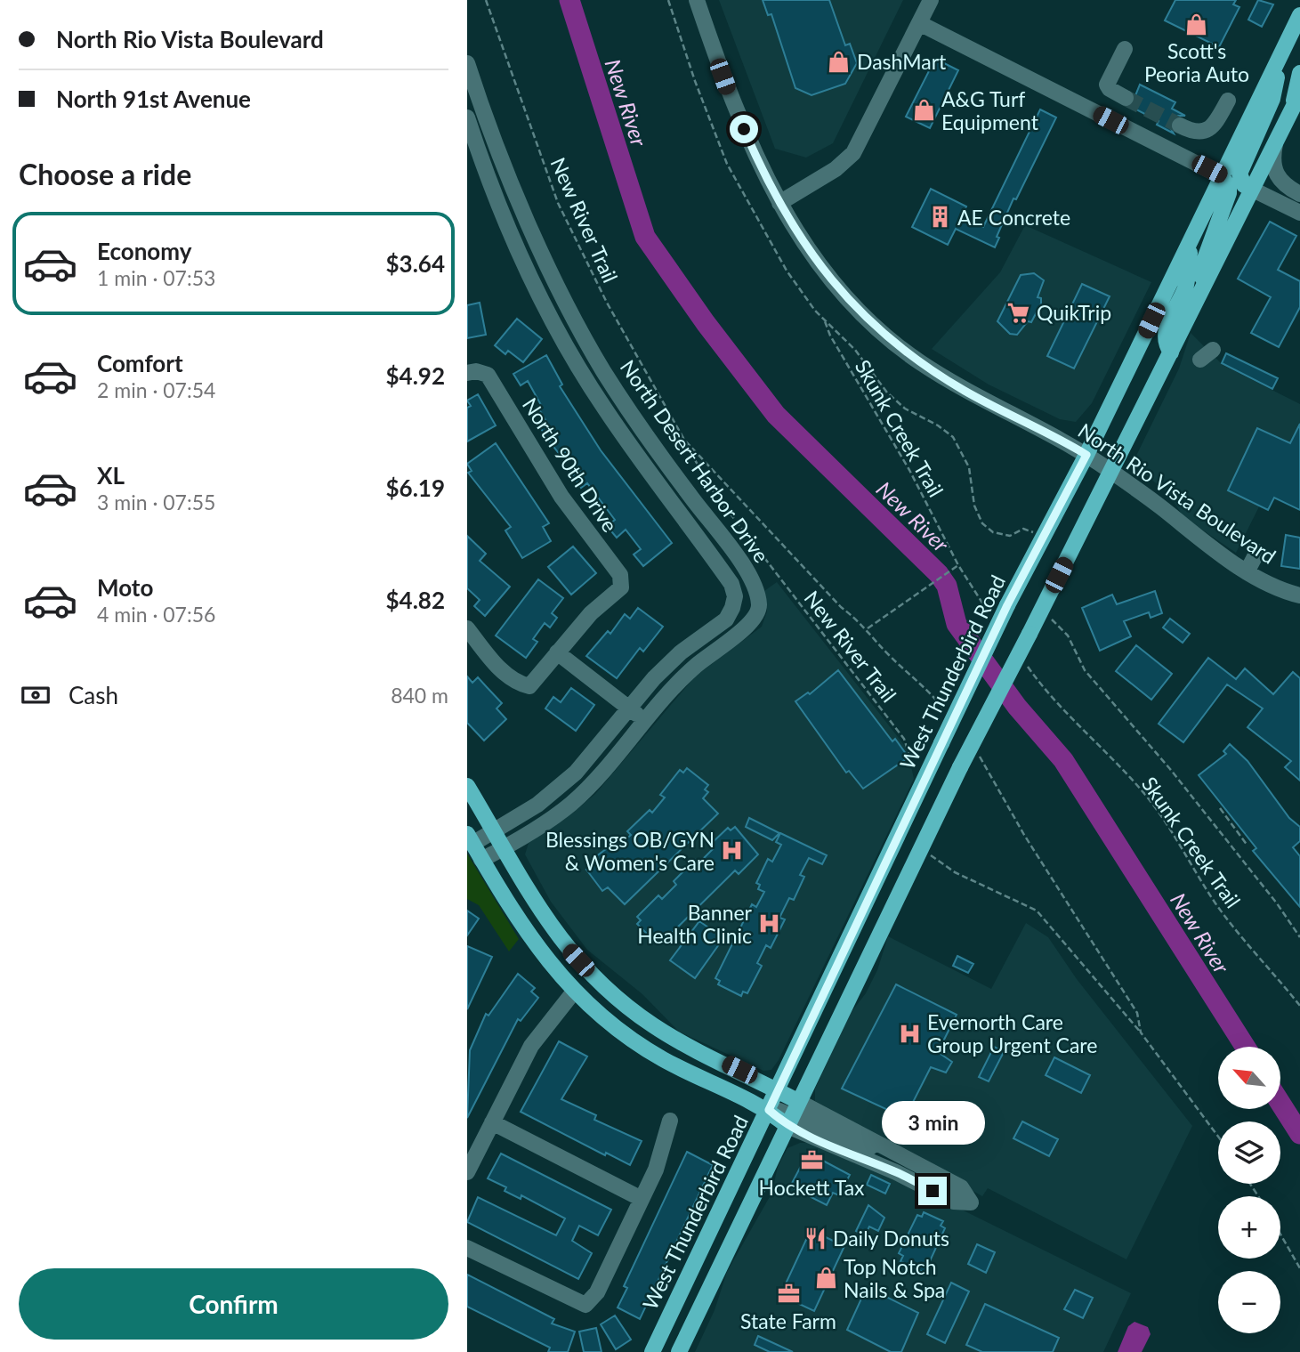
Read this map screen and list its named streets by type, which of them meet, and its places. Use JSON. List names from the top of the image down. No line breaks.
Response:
{"streets":{"main road":["West Thunderbird Road"],"street":["North Desert Harbor Drive","North 90th Drive","North Rio Vista Boulevard"],"path":["New River Trail","Skunk Creek Trail"]},"crossings":[["New River Trail","Skunk Creek Trail"],["New River Trail","West Thunderbird Road"],["Skunk Creek Trail","West Thunderbird Road"],["North Rio Vista Boulevard","West Thunderbird Road"]],"water":["New River"],"places":{"shop":["Scott's Peoria Auto","DashMart","A&G Turf Equipment","Top Notch Nails & Spa"],"building":["AE Concrete"],"supermarket":["QuikTrip"],"hospital":["Blessings OB/GYN & Women's Care","Banner Health Clinic","Evernorth Care Group Urgent Care"],"office":["Hockett Tax","State Farm"],"restaurant":["Daily Donuts"]},"north":"top left","page":{"banner":["North Rio Vista Boulevard","North 91st Avenue"],"heading":"Choose a ride","list":[{"name":"Economy","note":"1 min · 07:53","value":"$3.64"},{"name":"Comfort","note":"2 min · 07:54","value":"$4.92"},{"name":"XL","note":"3 min · 07:55","value":"$6.19"},{"name":"Moto","note":"4 min · 07:56","value":"$4.82"}],"pay":["Cash","840 m"],"map_buttons":["+","−"],"bubble":"3 min","buttons":"Confirm"}}
